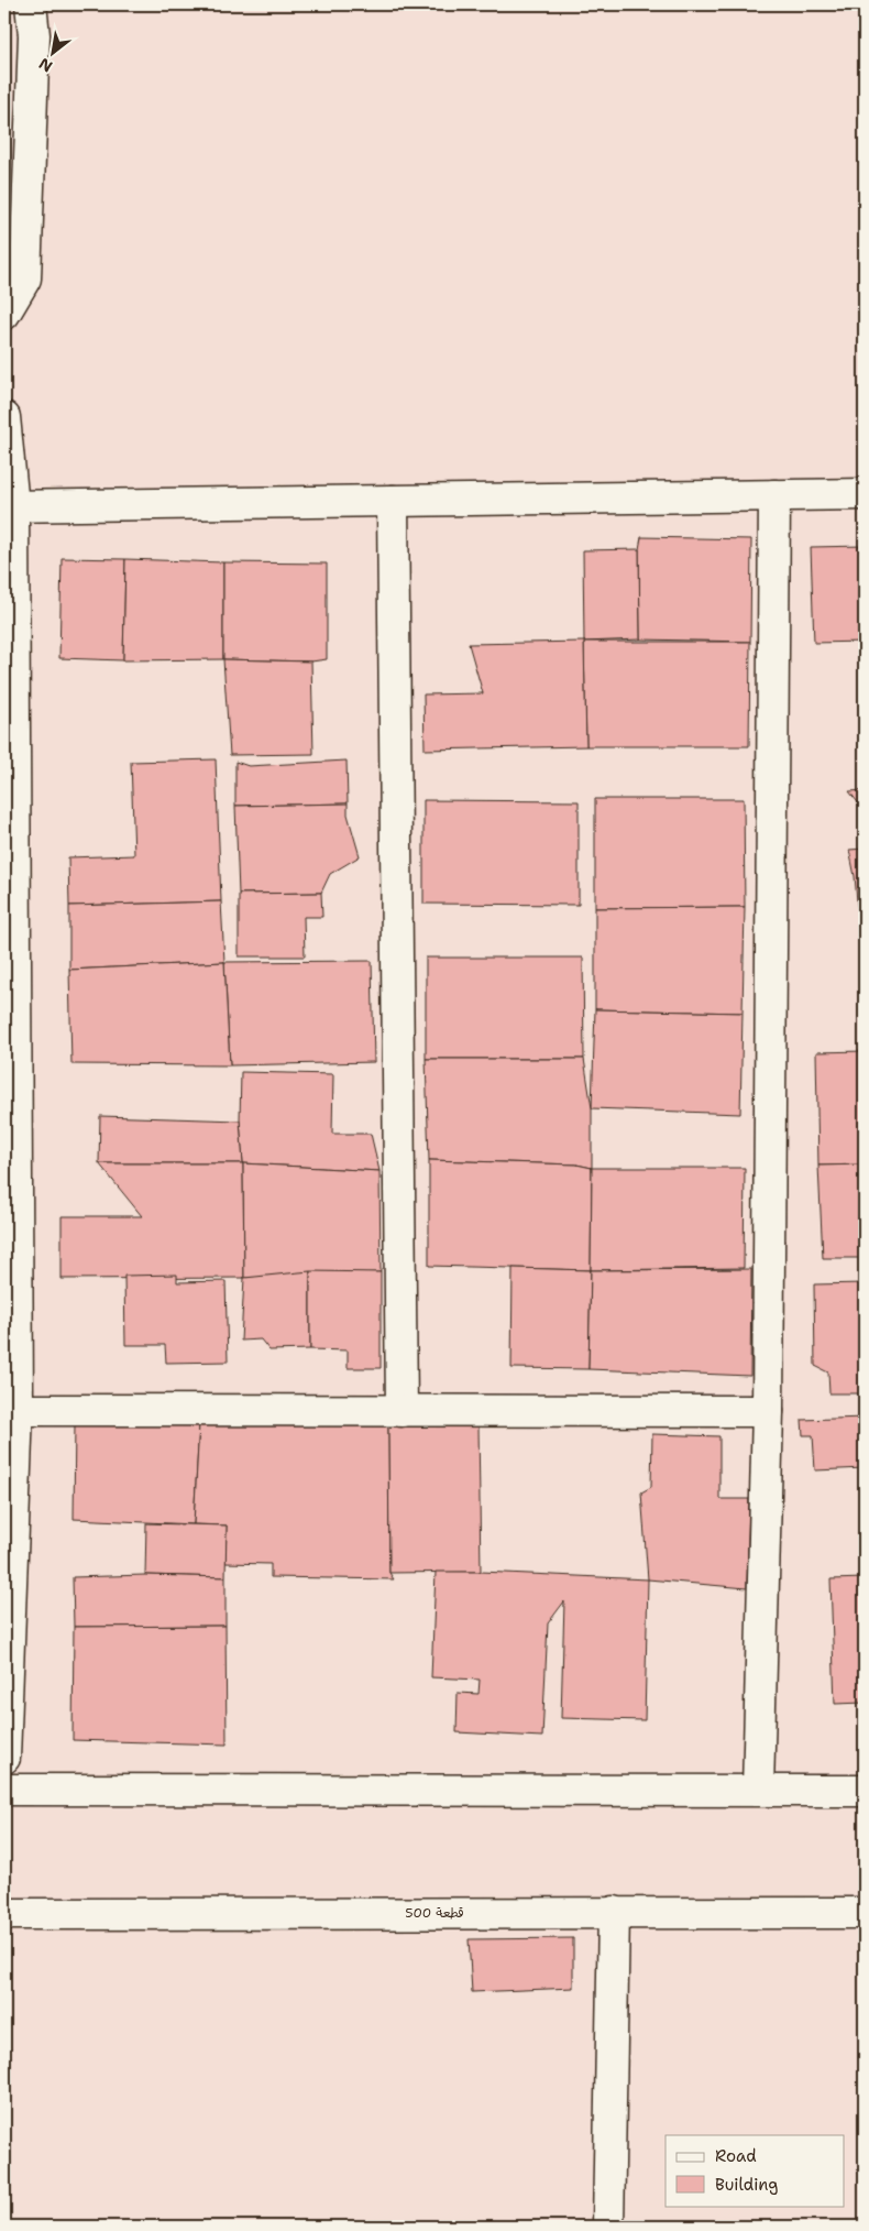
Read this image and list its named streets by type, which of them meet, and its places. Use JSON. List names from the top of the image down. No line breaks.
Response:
{"streets":{"street":["قطعة 500"]},"legend":["Road","Building"],"north":"bottom left"}
